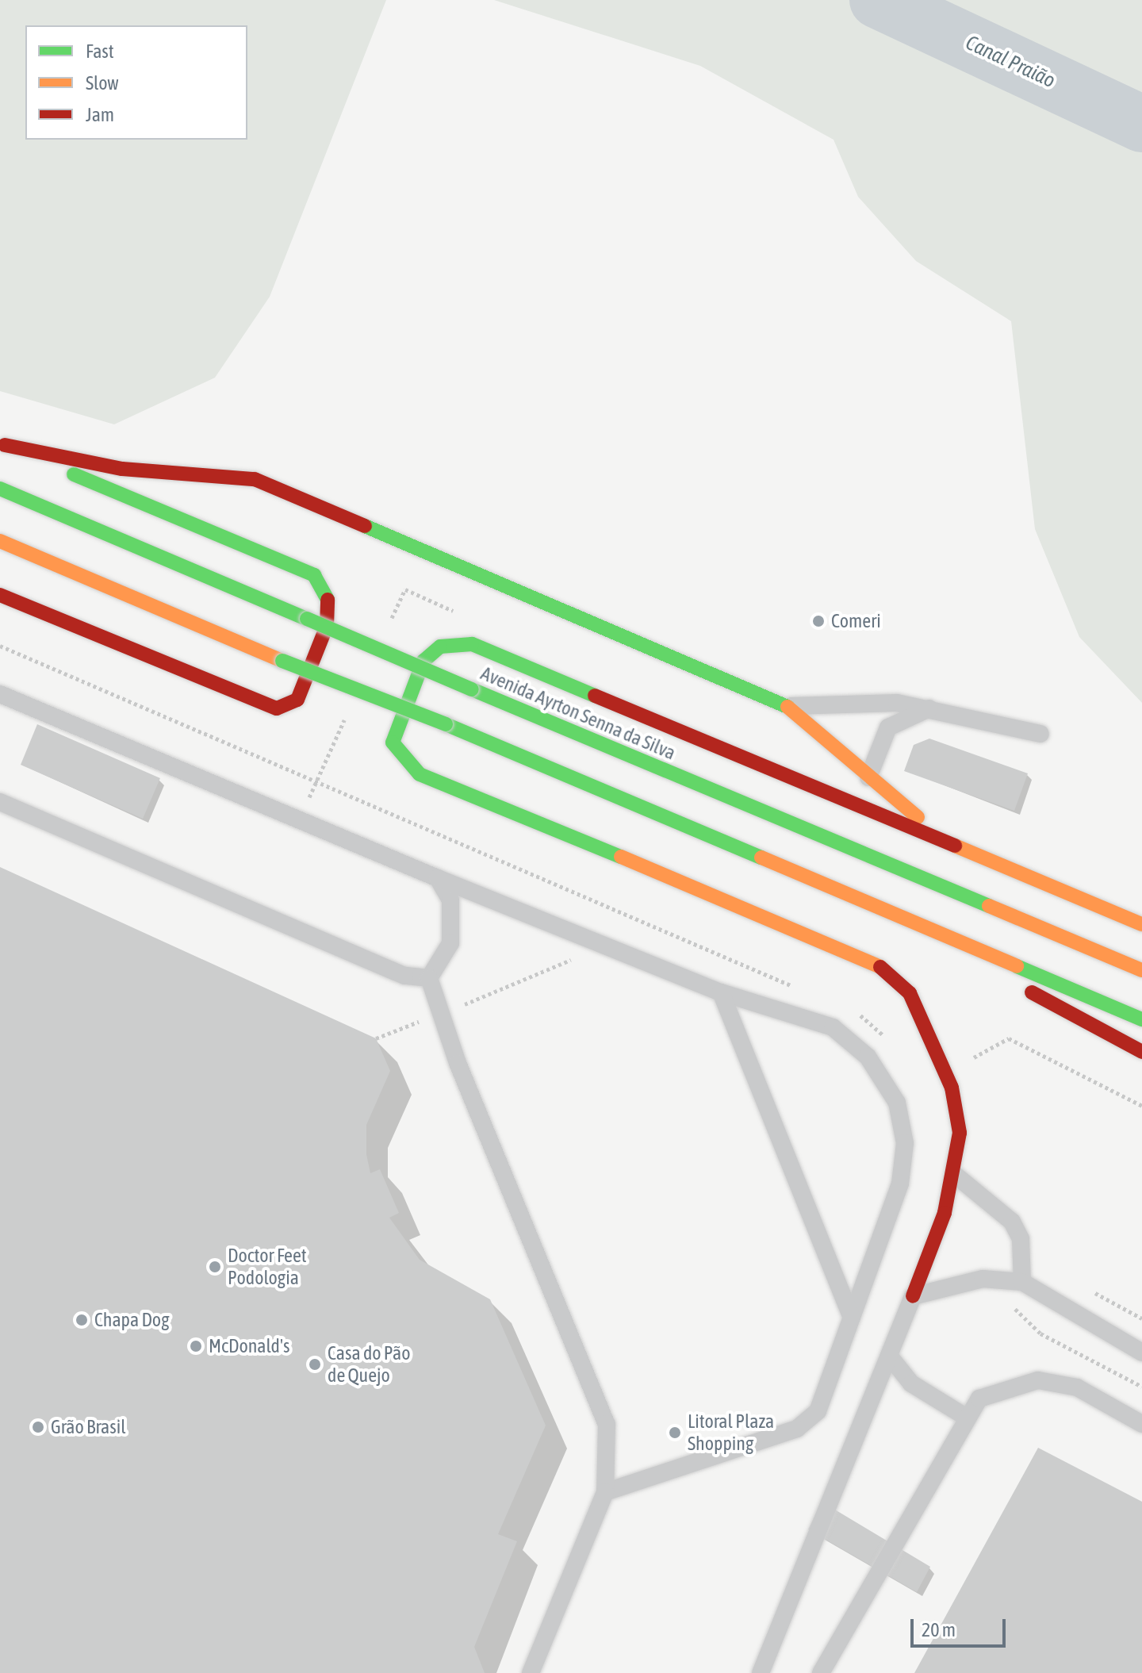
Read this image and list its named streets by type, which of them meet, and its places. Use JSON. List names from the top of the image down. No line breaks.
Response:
{"streets":{"highway":["Avenida Ayrton Senna da Silva"]},"water":["Canal Praião"],"places":["Comeri","Doctor Feet Podologia","Chapa Dog","McDonald's","Casa do Pão de Quejo","Grão Brasil","Litoral Plaza Shopping"],"legend":["Fast","Slow","Jam"],"scale_bar":"20 m"}
